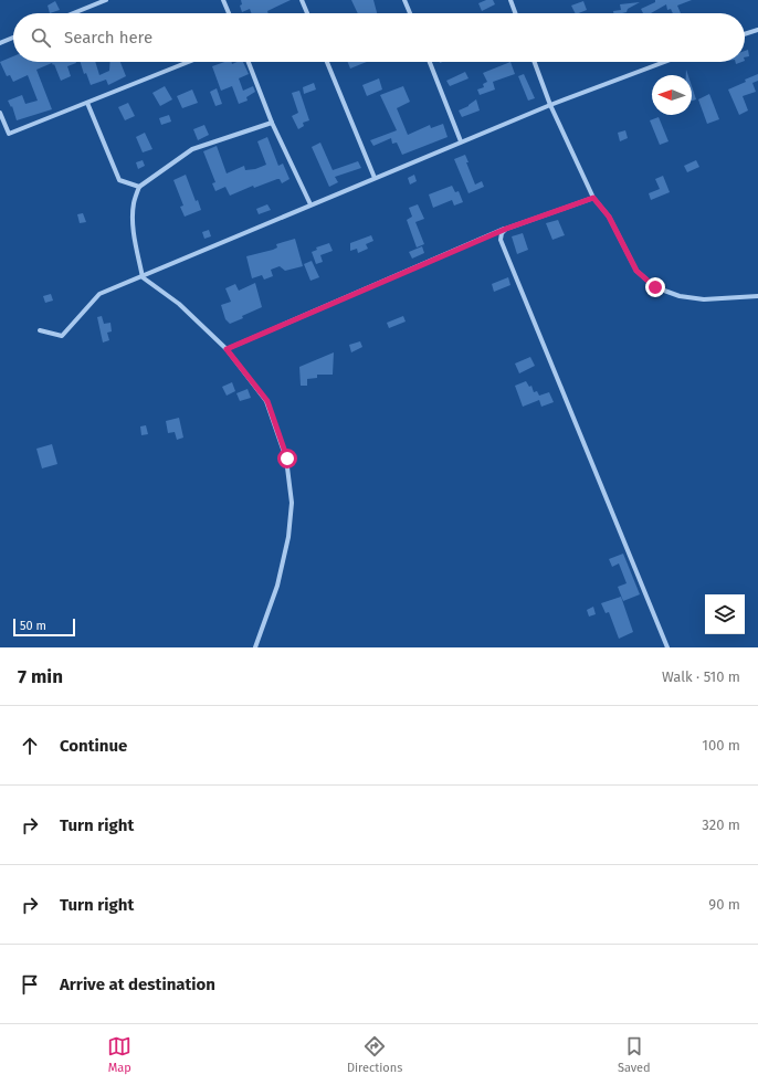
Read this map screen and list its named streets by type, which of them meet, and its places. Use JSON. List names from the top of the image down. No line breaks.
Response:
{"scale_bar":"50 m","north":"left","page":{"search":"Search here","scale":"50 m","heading":["7 min","Walk · 510 m"],"list":[["Continue","100 m"],["Turn right","320 m"],["Turn right","90 m"],"Arrive at destination"],"nav":["Map","Directions","Saved"]}}
